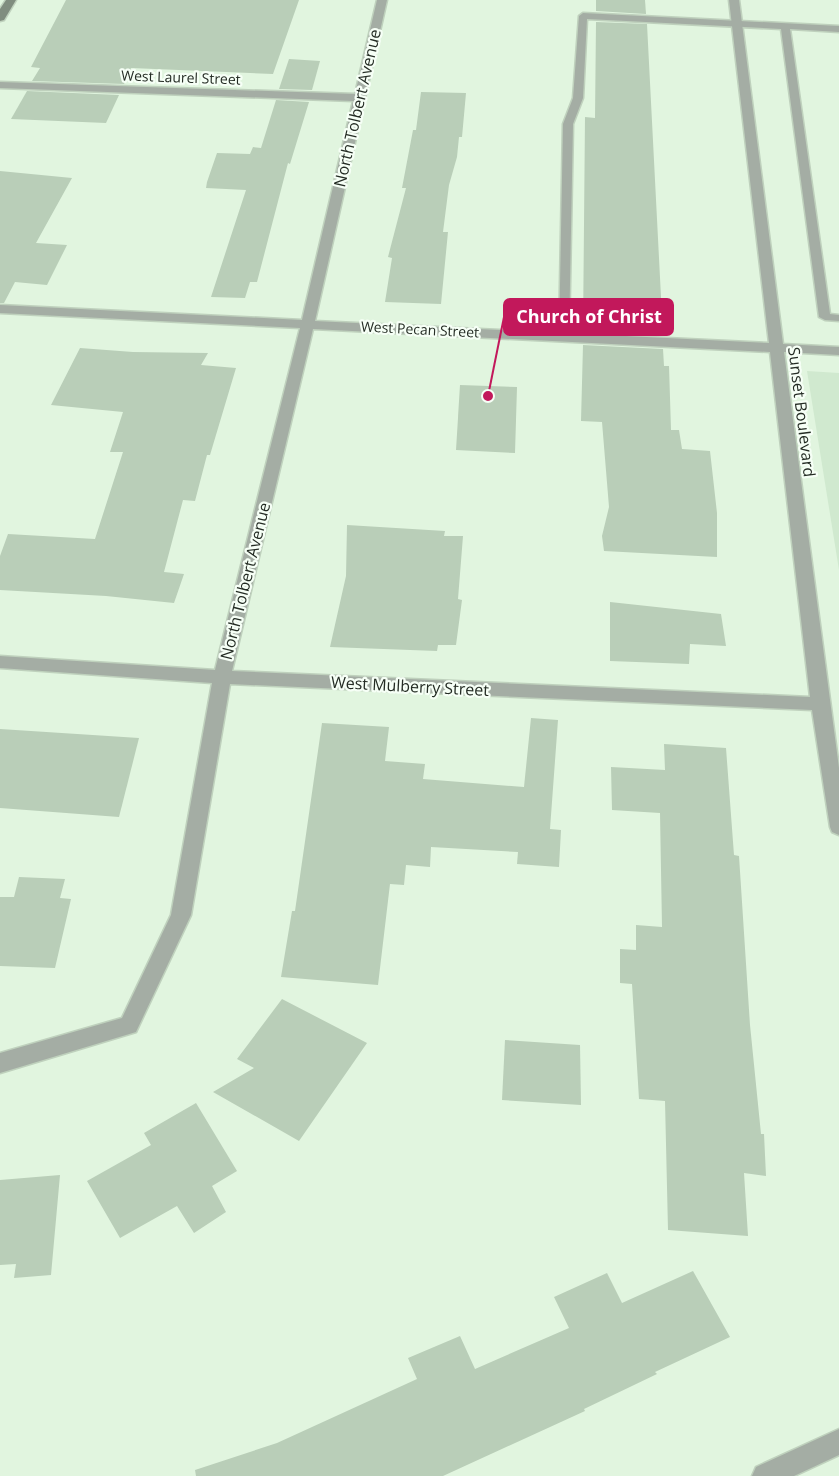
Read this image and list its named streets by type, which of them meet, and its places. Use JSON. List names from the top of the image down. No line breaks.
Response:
{"streets":{"street":["West Laurel Street","North Tolbert Avenue","West Pecan Street","Sunset Boulevard","West Mulberry Street"]},"crossings":[["West Laurel Street","North Tolbert Avenue"],["North Tolbert Avenue","West Pecan Street"],["North Tolbert Avenue","West Mulberry Street"],["West Pecan Street","Sunset Boulevard"],["Sunset Boulevard","West Mulberry Street"]],"places":["Church of Christ"]}
